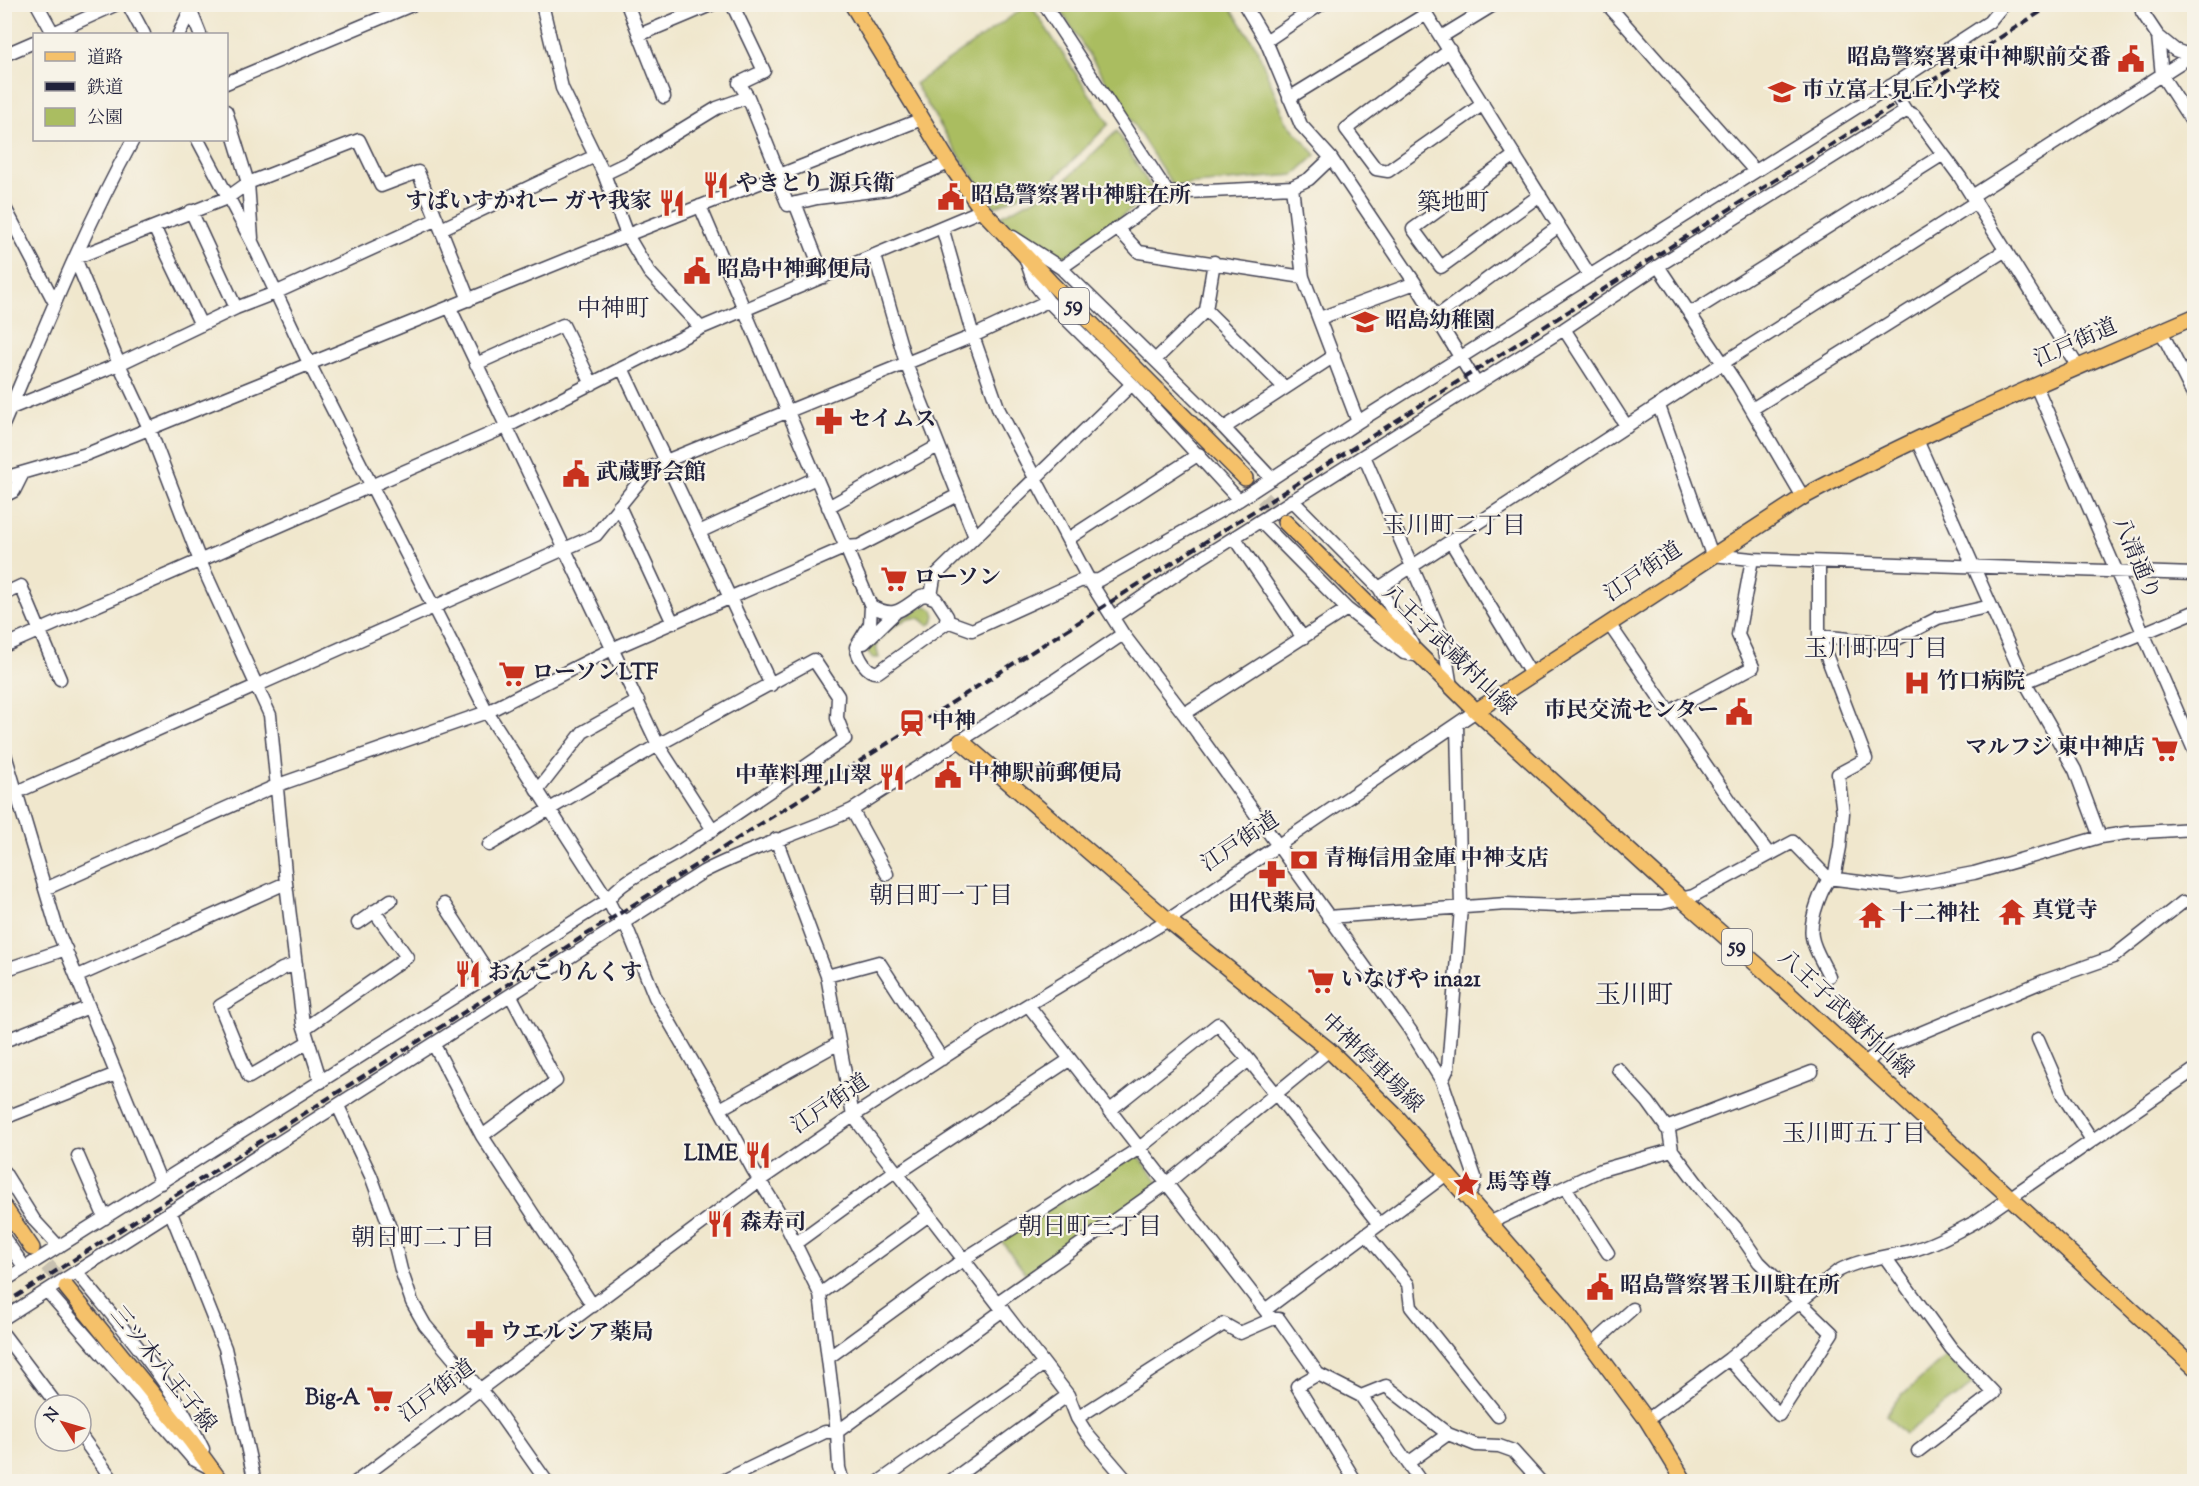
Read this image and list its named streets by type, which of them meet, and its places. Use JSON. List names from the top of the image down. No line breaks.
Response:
{"streets":{"main road":["59","江戸街道","八王子武蔵村山線","中神停車場線","三ツ木八王子線"],"street":["八清通り"]},"crossings":[["江戸街道","八清通り"],["江戸街道","八王子武蔵村山線"],["江戸街道","中神停車場線"]],"districts":["築地町","中神町","玉川町二丁目","玉川町四丁目","朝日町一丁目","玉川町","玉川町五丁目","朝日町三丁目","朝日町二丁目"],"places":{"public building":["昭島警察署東中神駅前交番","昭島警察署中神駐在所","昭島中神郵便局","武蔵野会館","市民交流センター","中神駅前郵便局","昭島警察署玉川駐在所"],"school or university":["市立富士見丘小学校","昭島幼稚園"],"restaurant":["やきとり 源兵衛","すぱいすかれー ガヤ我家","中華料理 山翠","おんこりんくす","LIME","森寿司"],"pharmacy":["セイムス","田代薬局","ウエルシア薬局"],"supermarket":["ローソン","ローソンLTF","マルフジ 東中神店","いなげや ina21","Big-A"],"hospital":["竹口病院"],"station":["中神"],"bank":["青梅信用金庫 中神支店"],"temple":["真覚寺","十二神社"],"place":["馬等尊"]},"legend":["道路","鉄道","公園"],"north":"top left"}
